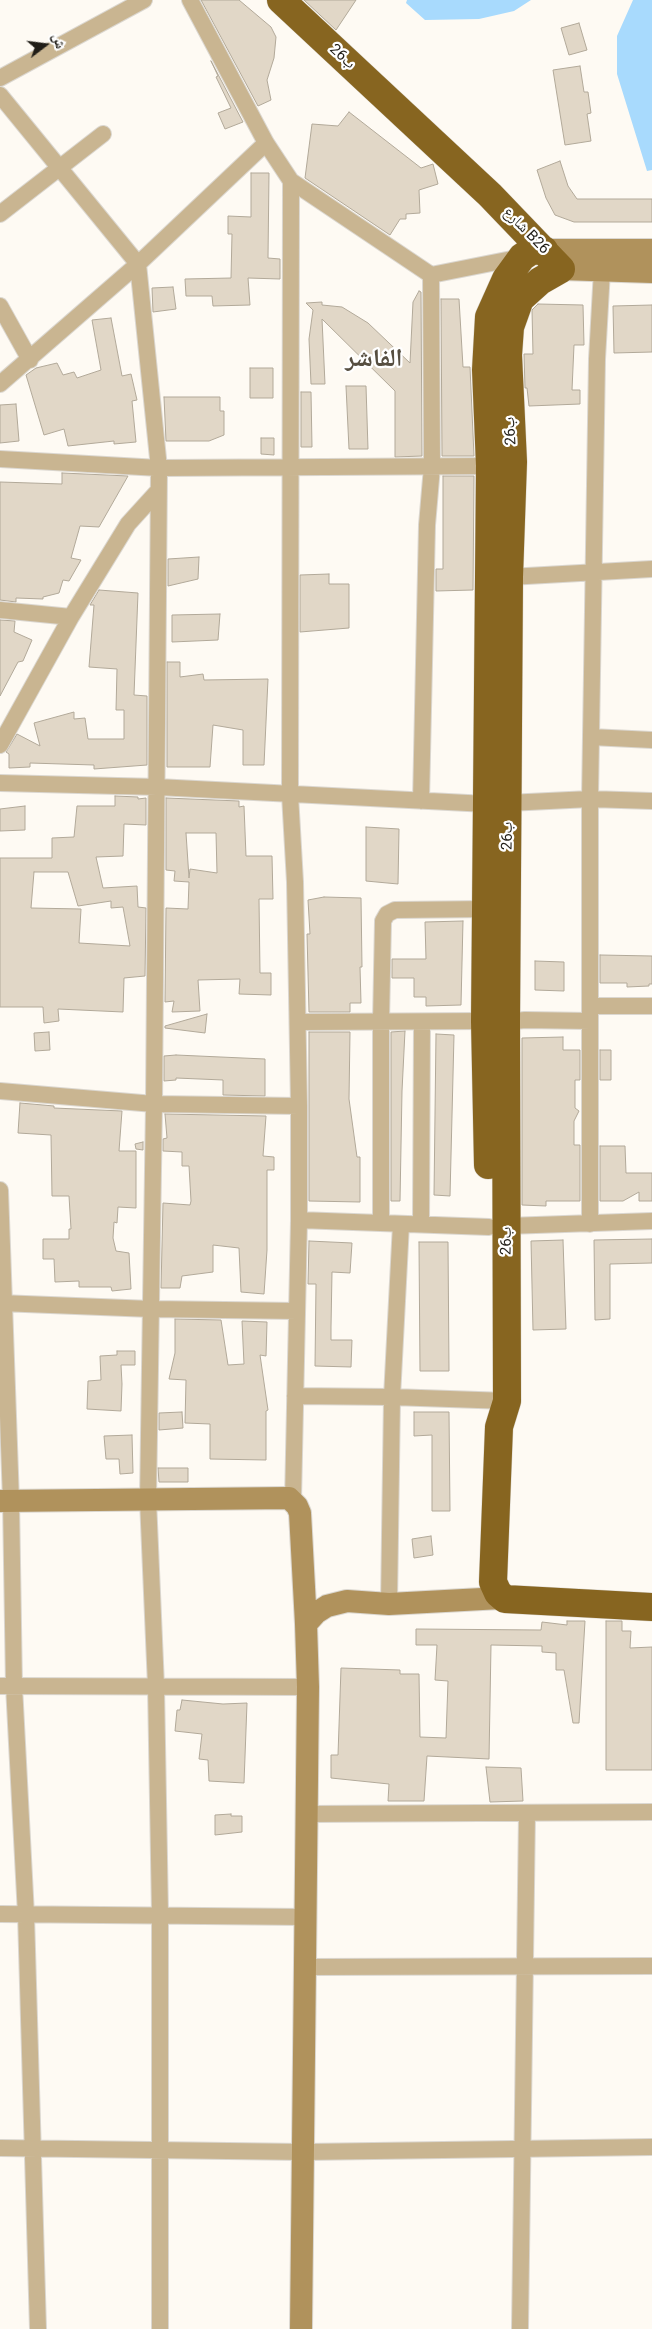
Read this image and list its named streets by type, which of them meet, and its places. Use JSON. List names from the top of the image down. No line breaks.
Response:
{"streets":{"highway":["26ب","شارع B26"]},"crossings":[["26ب","شارع B26"]],"districts":["الفاشر"],"north":"right"}
